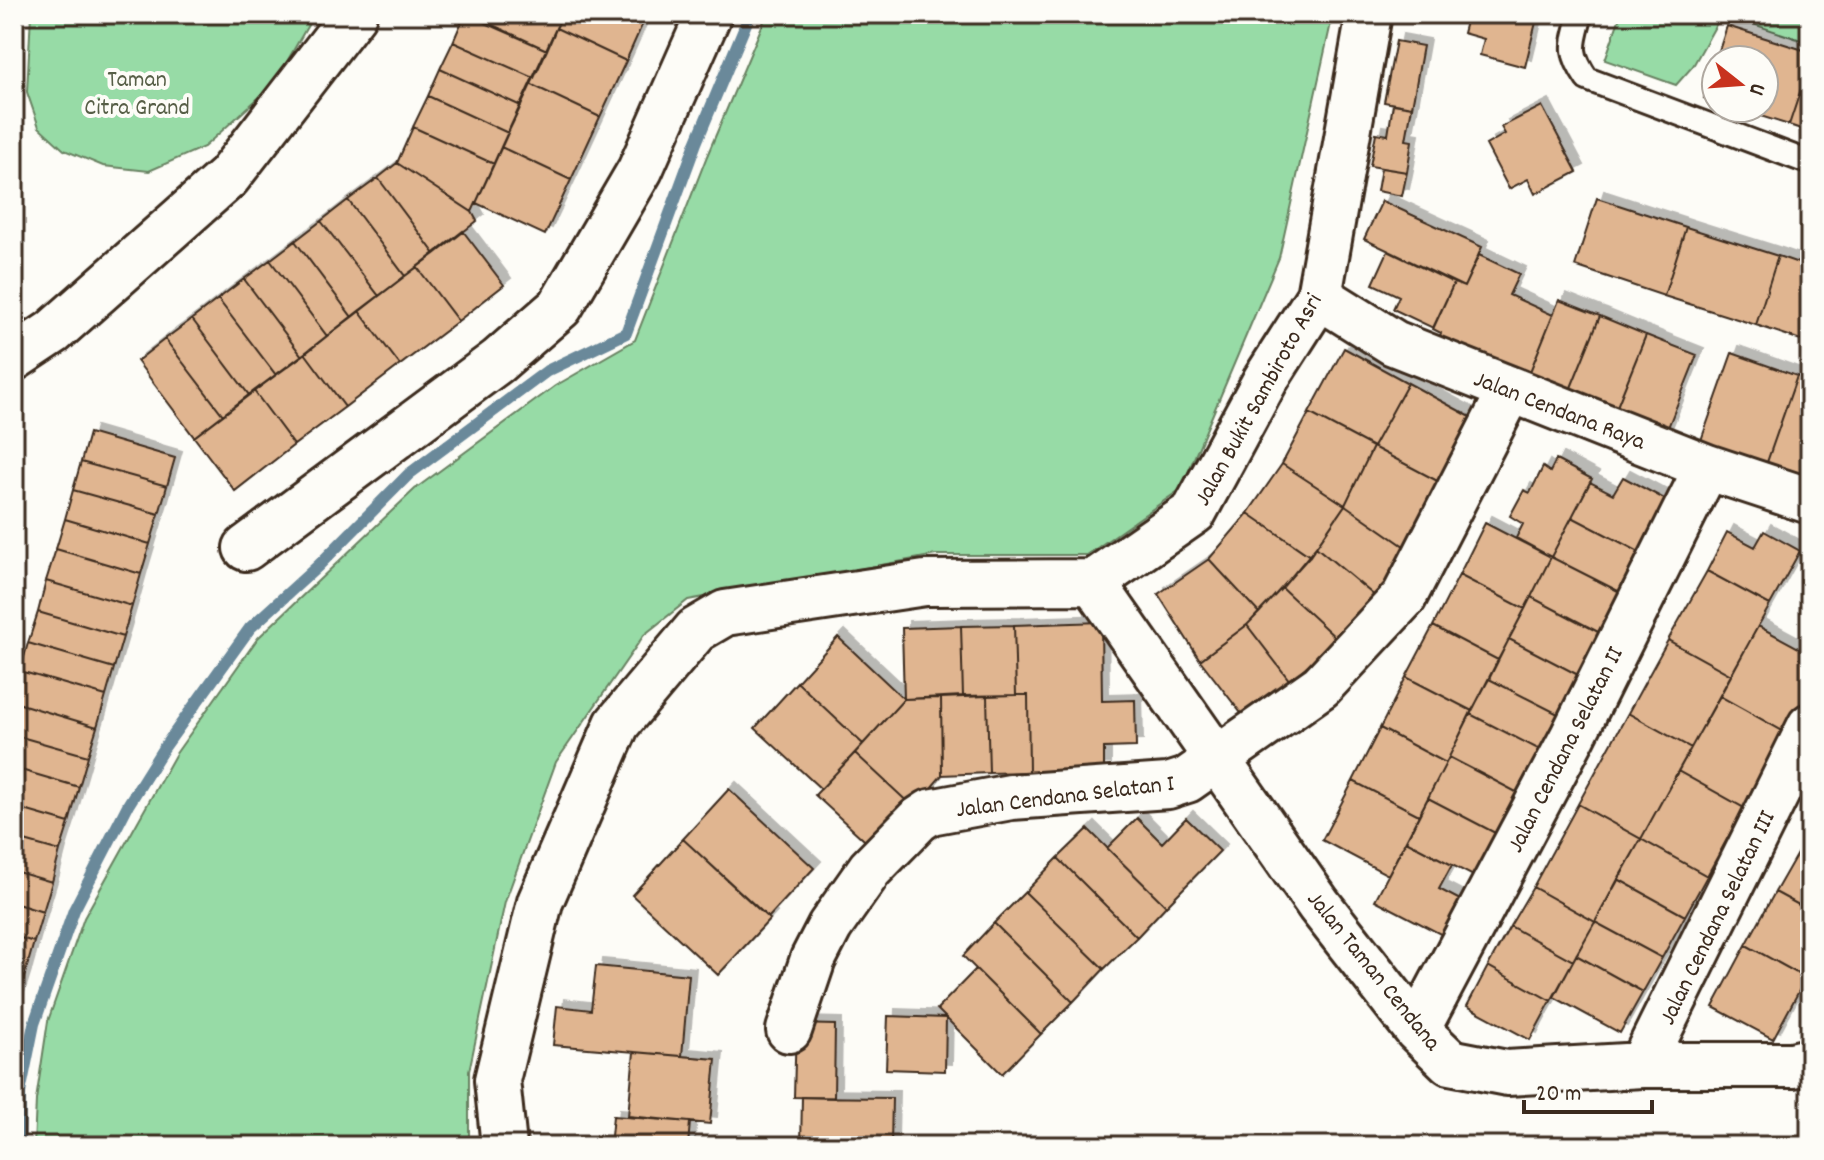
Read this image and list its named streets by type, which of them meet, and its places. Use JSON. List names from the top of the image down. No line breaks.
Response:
{"streets":{"street":["Jalan Bukit Sambiroto Asri","Jalan Cendana Raya","Jalan Cendana Selatan II","Jalan Cendana Selatan I","Jalan Cendana Selatan III","Jalan Taman Cendana"]},"crossings":[["Jalan Bukit Sambiroto Asri","Jalan Cendana Raya"],["Jalan Bukit Sambiroto Asri","Jalan Taman Cendana"],["Jalan Cendana Raya","Jalan Cendana Selatan II"],["Jalan Cendana Raya","Jalan Cendana Selatan I"],["Jalan Cendana Selatan II","Jalan Taman Cendana"],["Jalan Cendana Selatan I","Jalan Taman Cendana"],["Jalan Cendana Selatan III","Jalan Taman Cendana"]],"parks":["Taman Citra Grand"],"scale_bar":"20 m","north":"right"}
